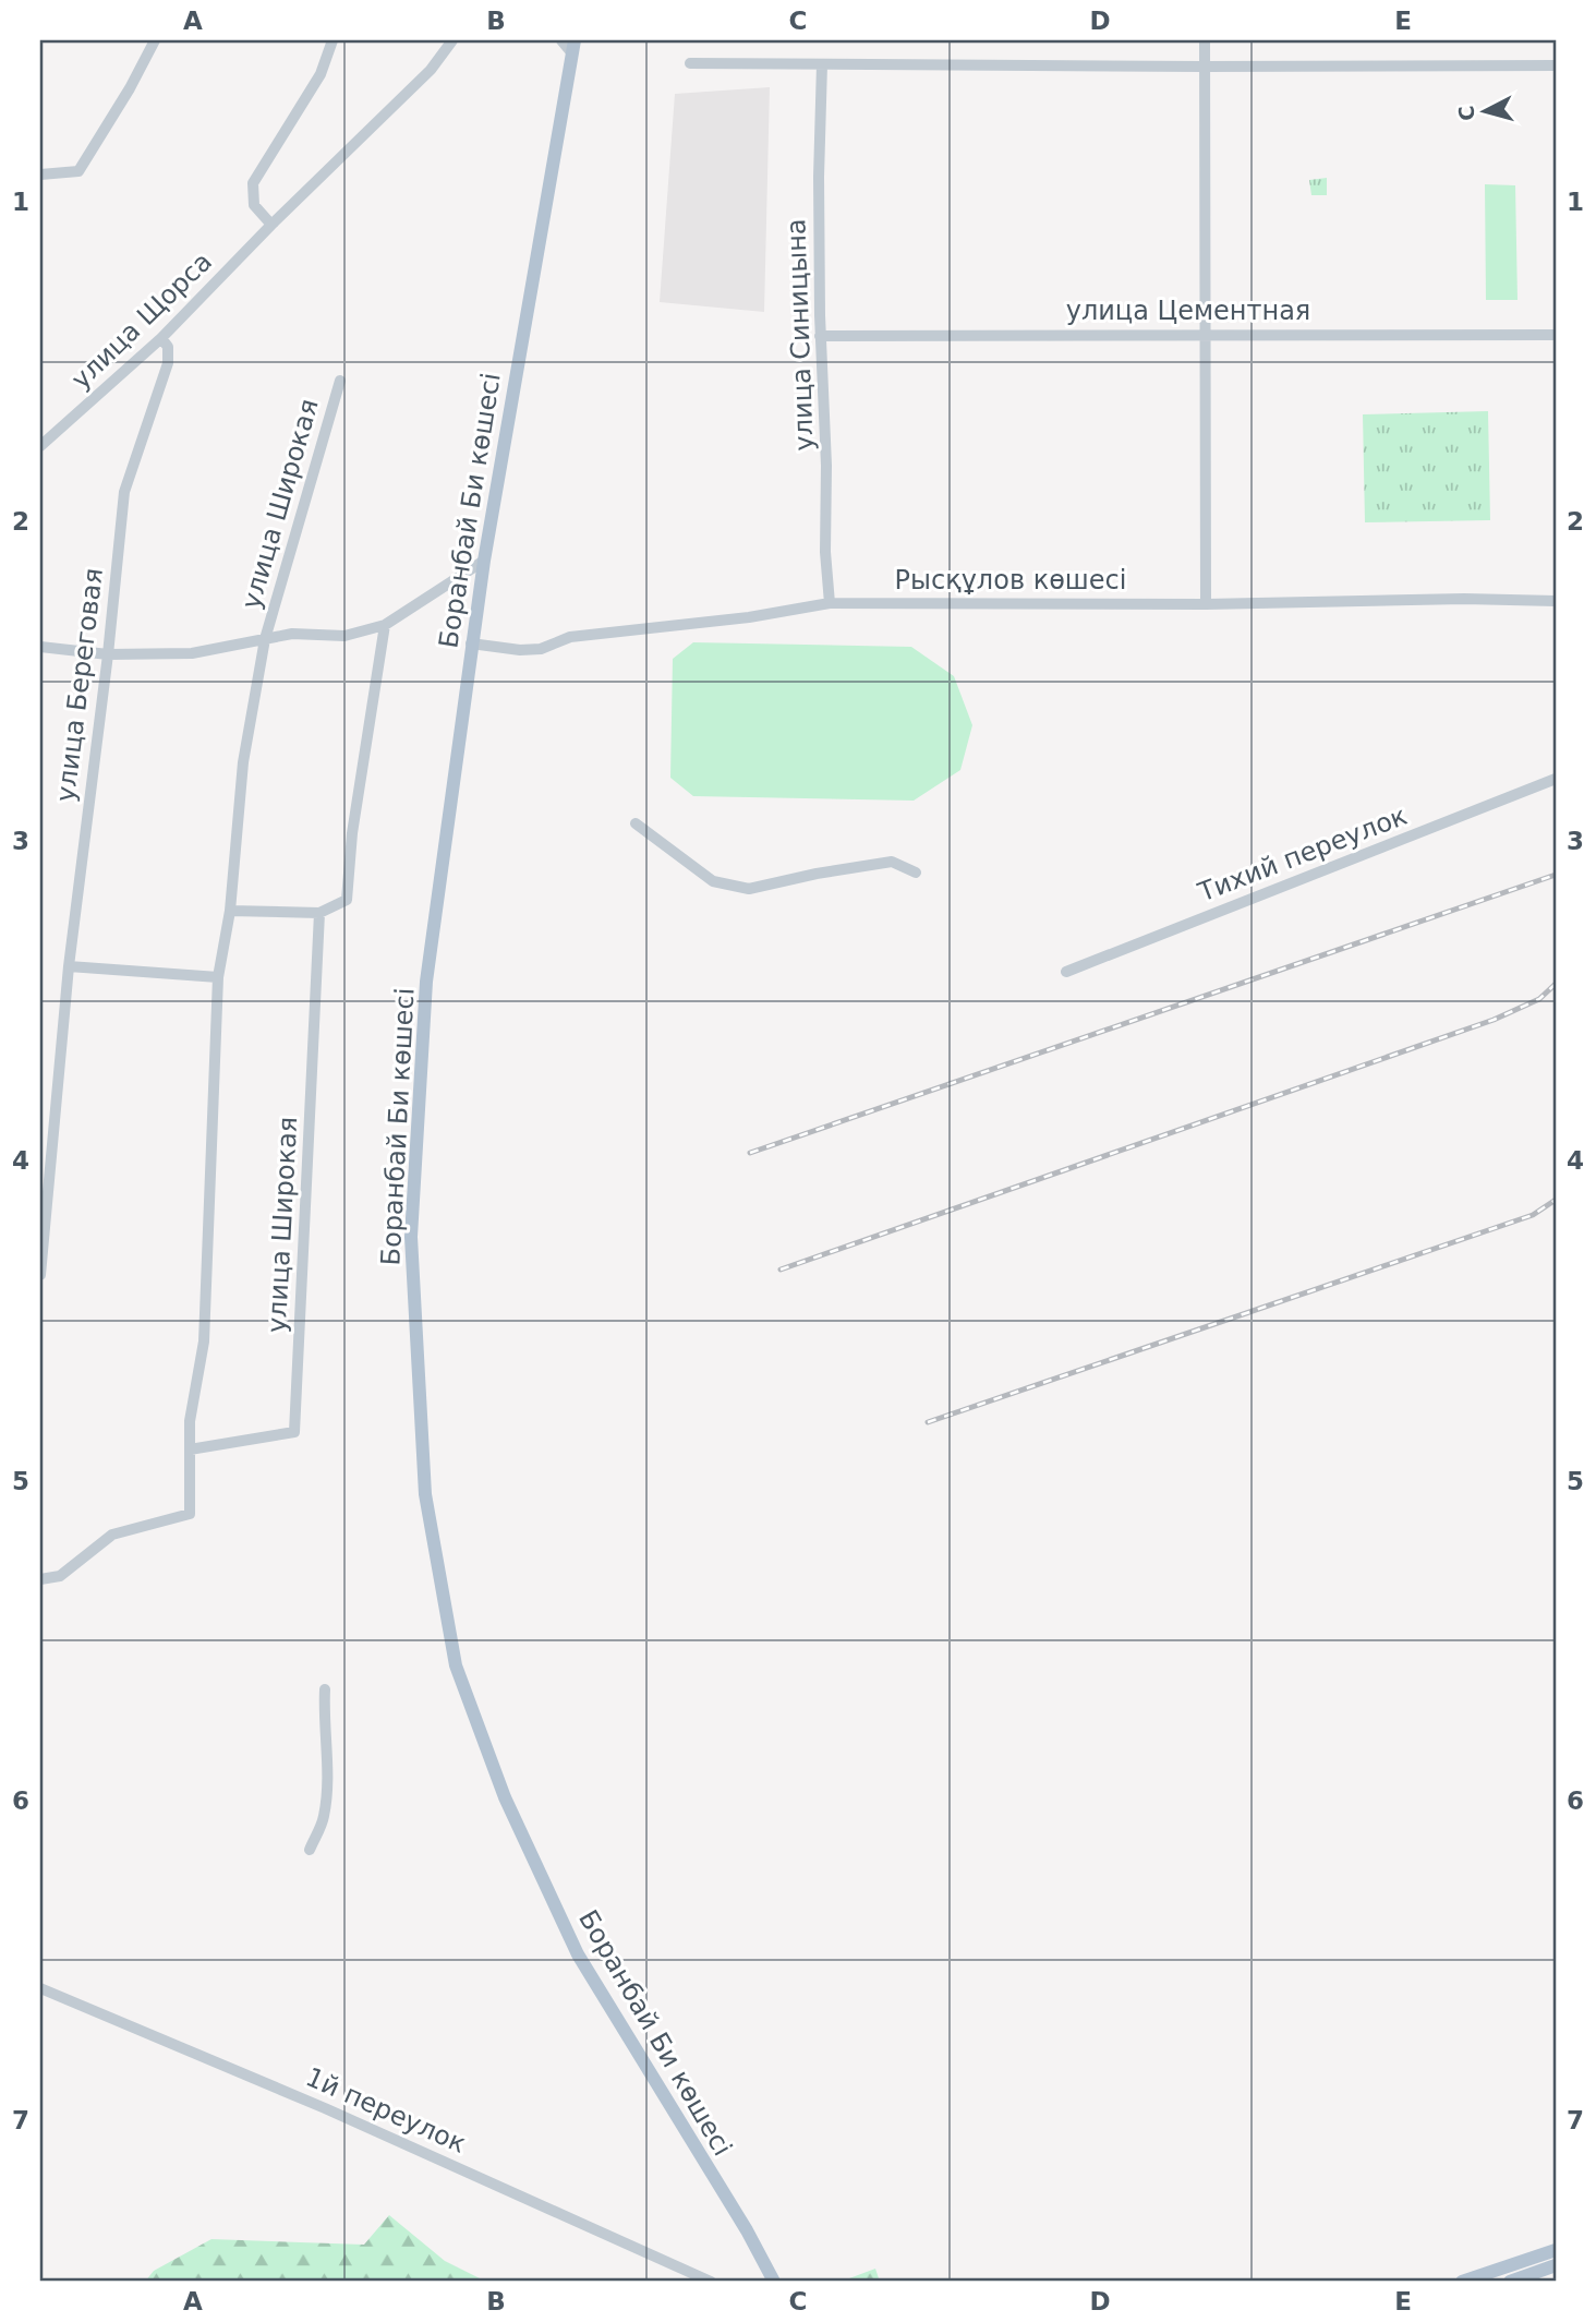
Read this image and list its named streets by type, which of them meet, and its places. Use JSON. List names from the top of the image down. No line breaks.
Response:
{"streets":{"main road":["Боранбай Би көшесі"],"street":["улица Цементная","улица Щорса","улица Синицына","улица Широкая","Рысқұлов көшесі","улица Береговая","Тихий переулок","1й переулок"]},"crossings":[["улица Цементная","улица Синицына"],["улица Щорса","улица Береговая"],["улица Синицына","Рысқұлов көшесі"],["улица Широкая","Боранбай Би көшесі"],["улица Широкая","улица Береговая"],["Боранбай Би көшесі","Рысқұлов көшесі"]],"north":"left","grid":{"columns":["A","B","C","D","E"],"rows":["1","2","3","4","5","6","7"]}}
